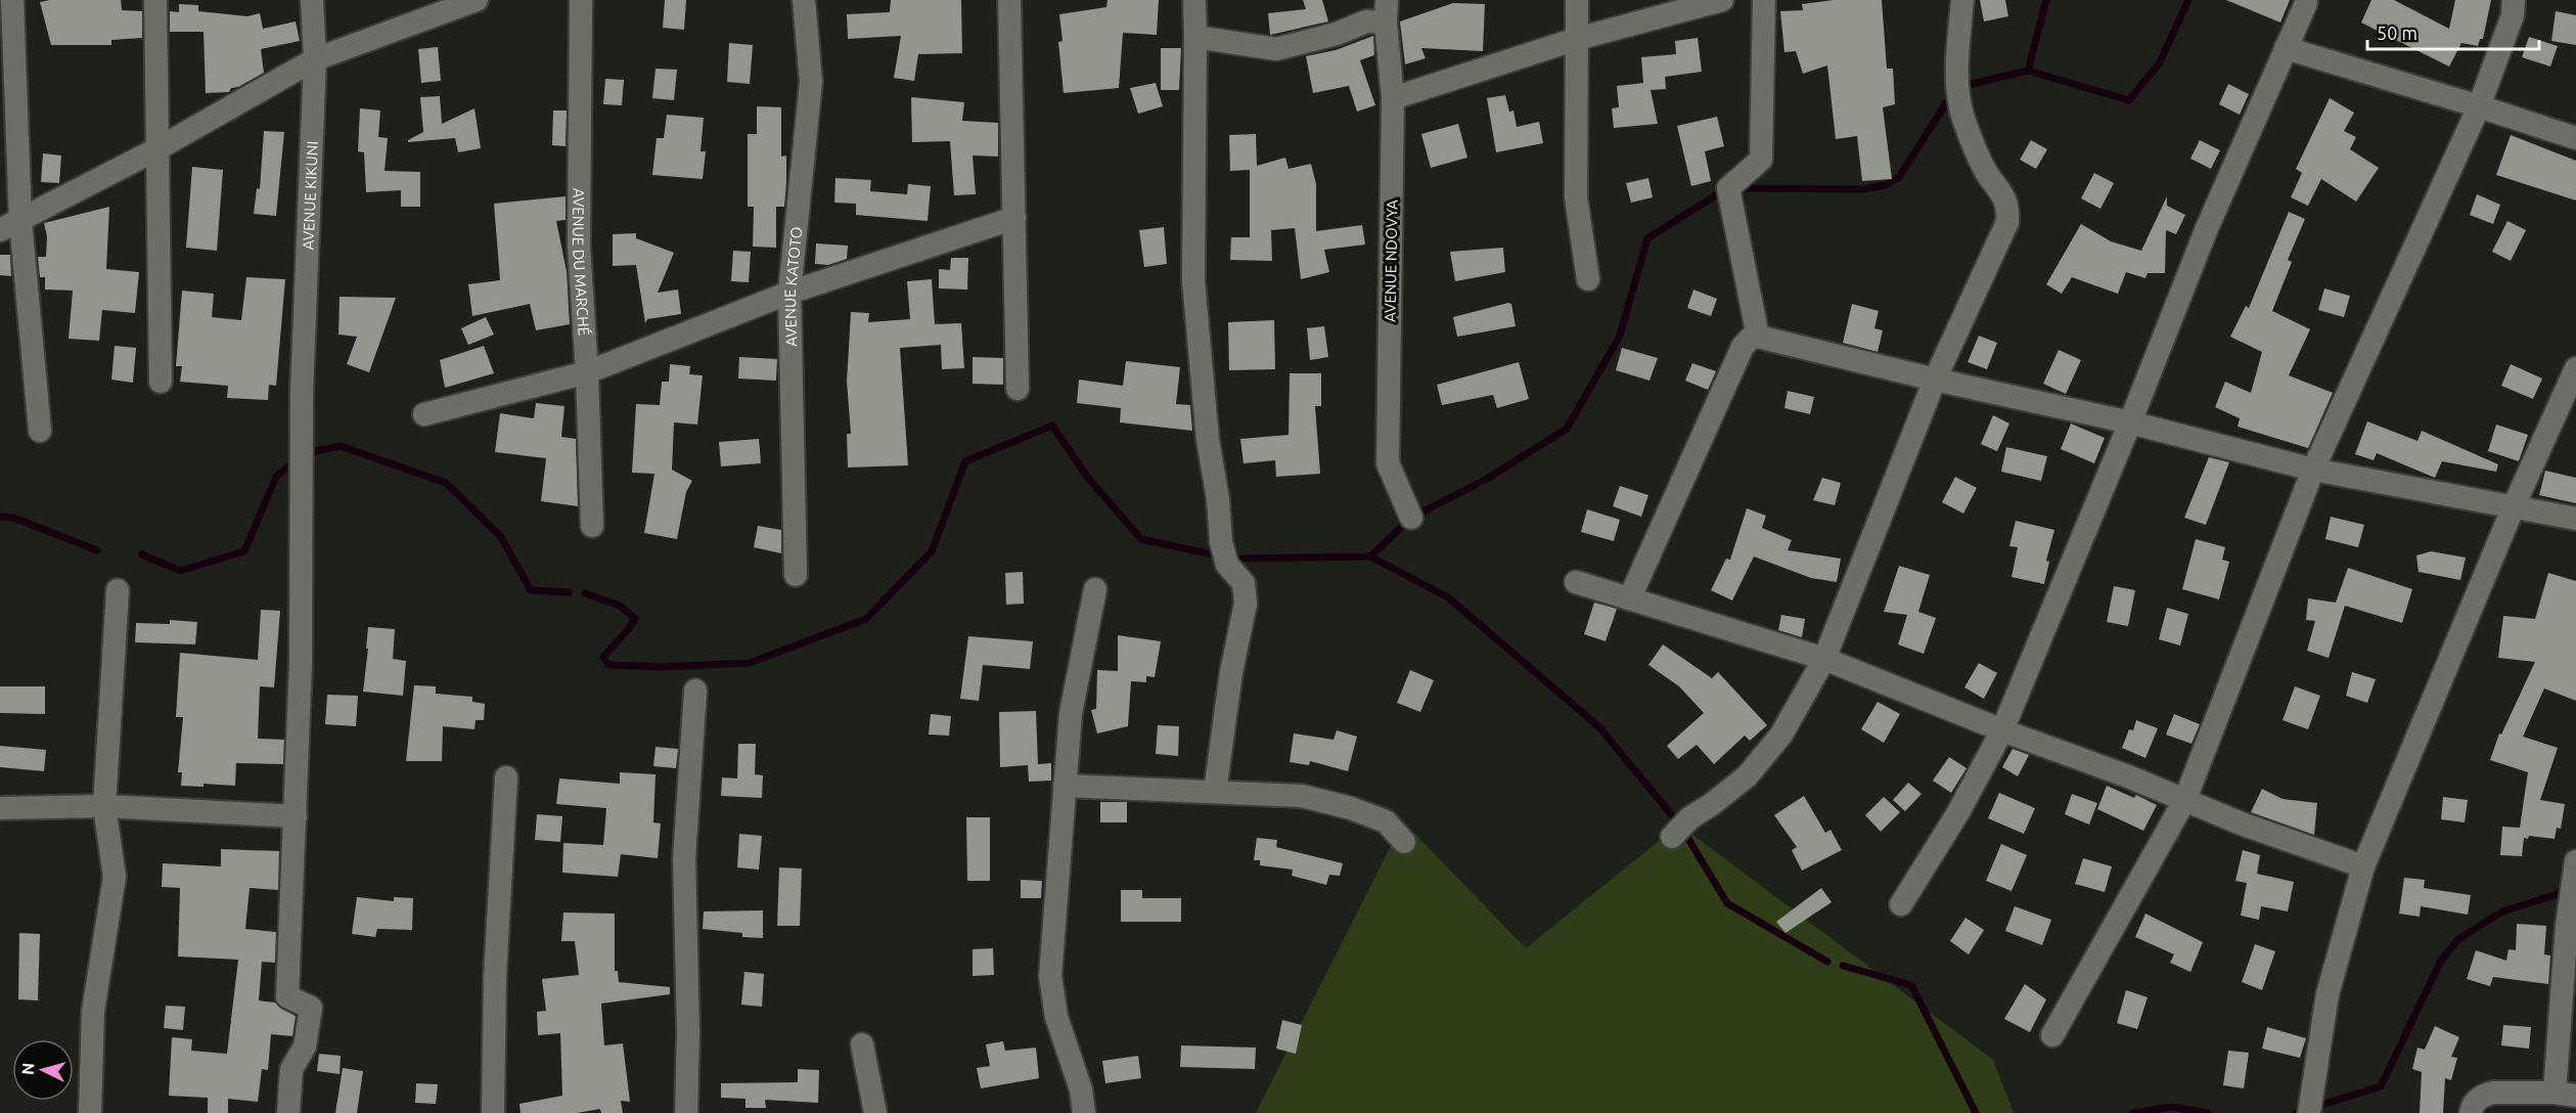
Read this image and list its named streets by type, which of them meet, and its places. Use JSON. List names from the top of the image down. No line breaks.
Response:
{"streets":{"street":["AVENUE KIKUNI","AVENUE NDOVYA","AVENUE DU MARCHÉ","AVENUE KATOTO"]},"scale_bar":"50 m","north":"left"}
